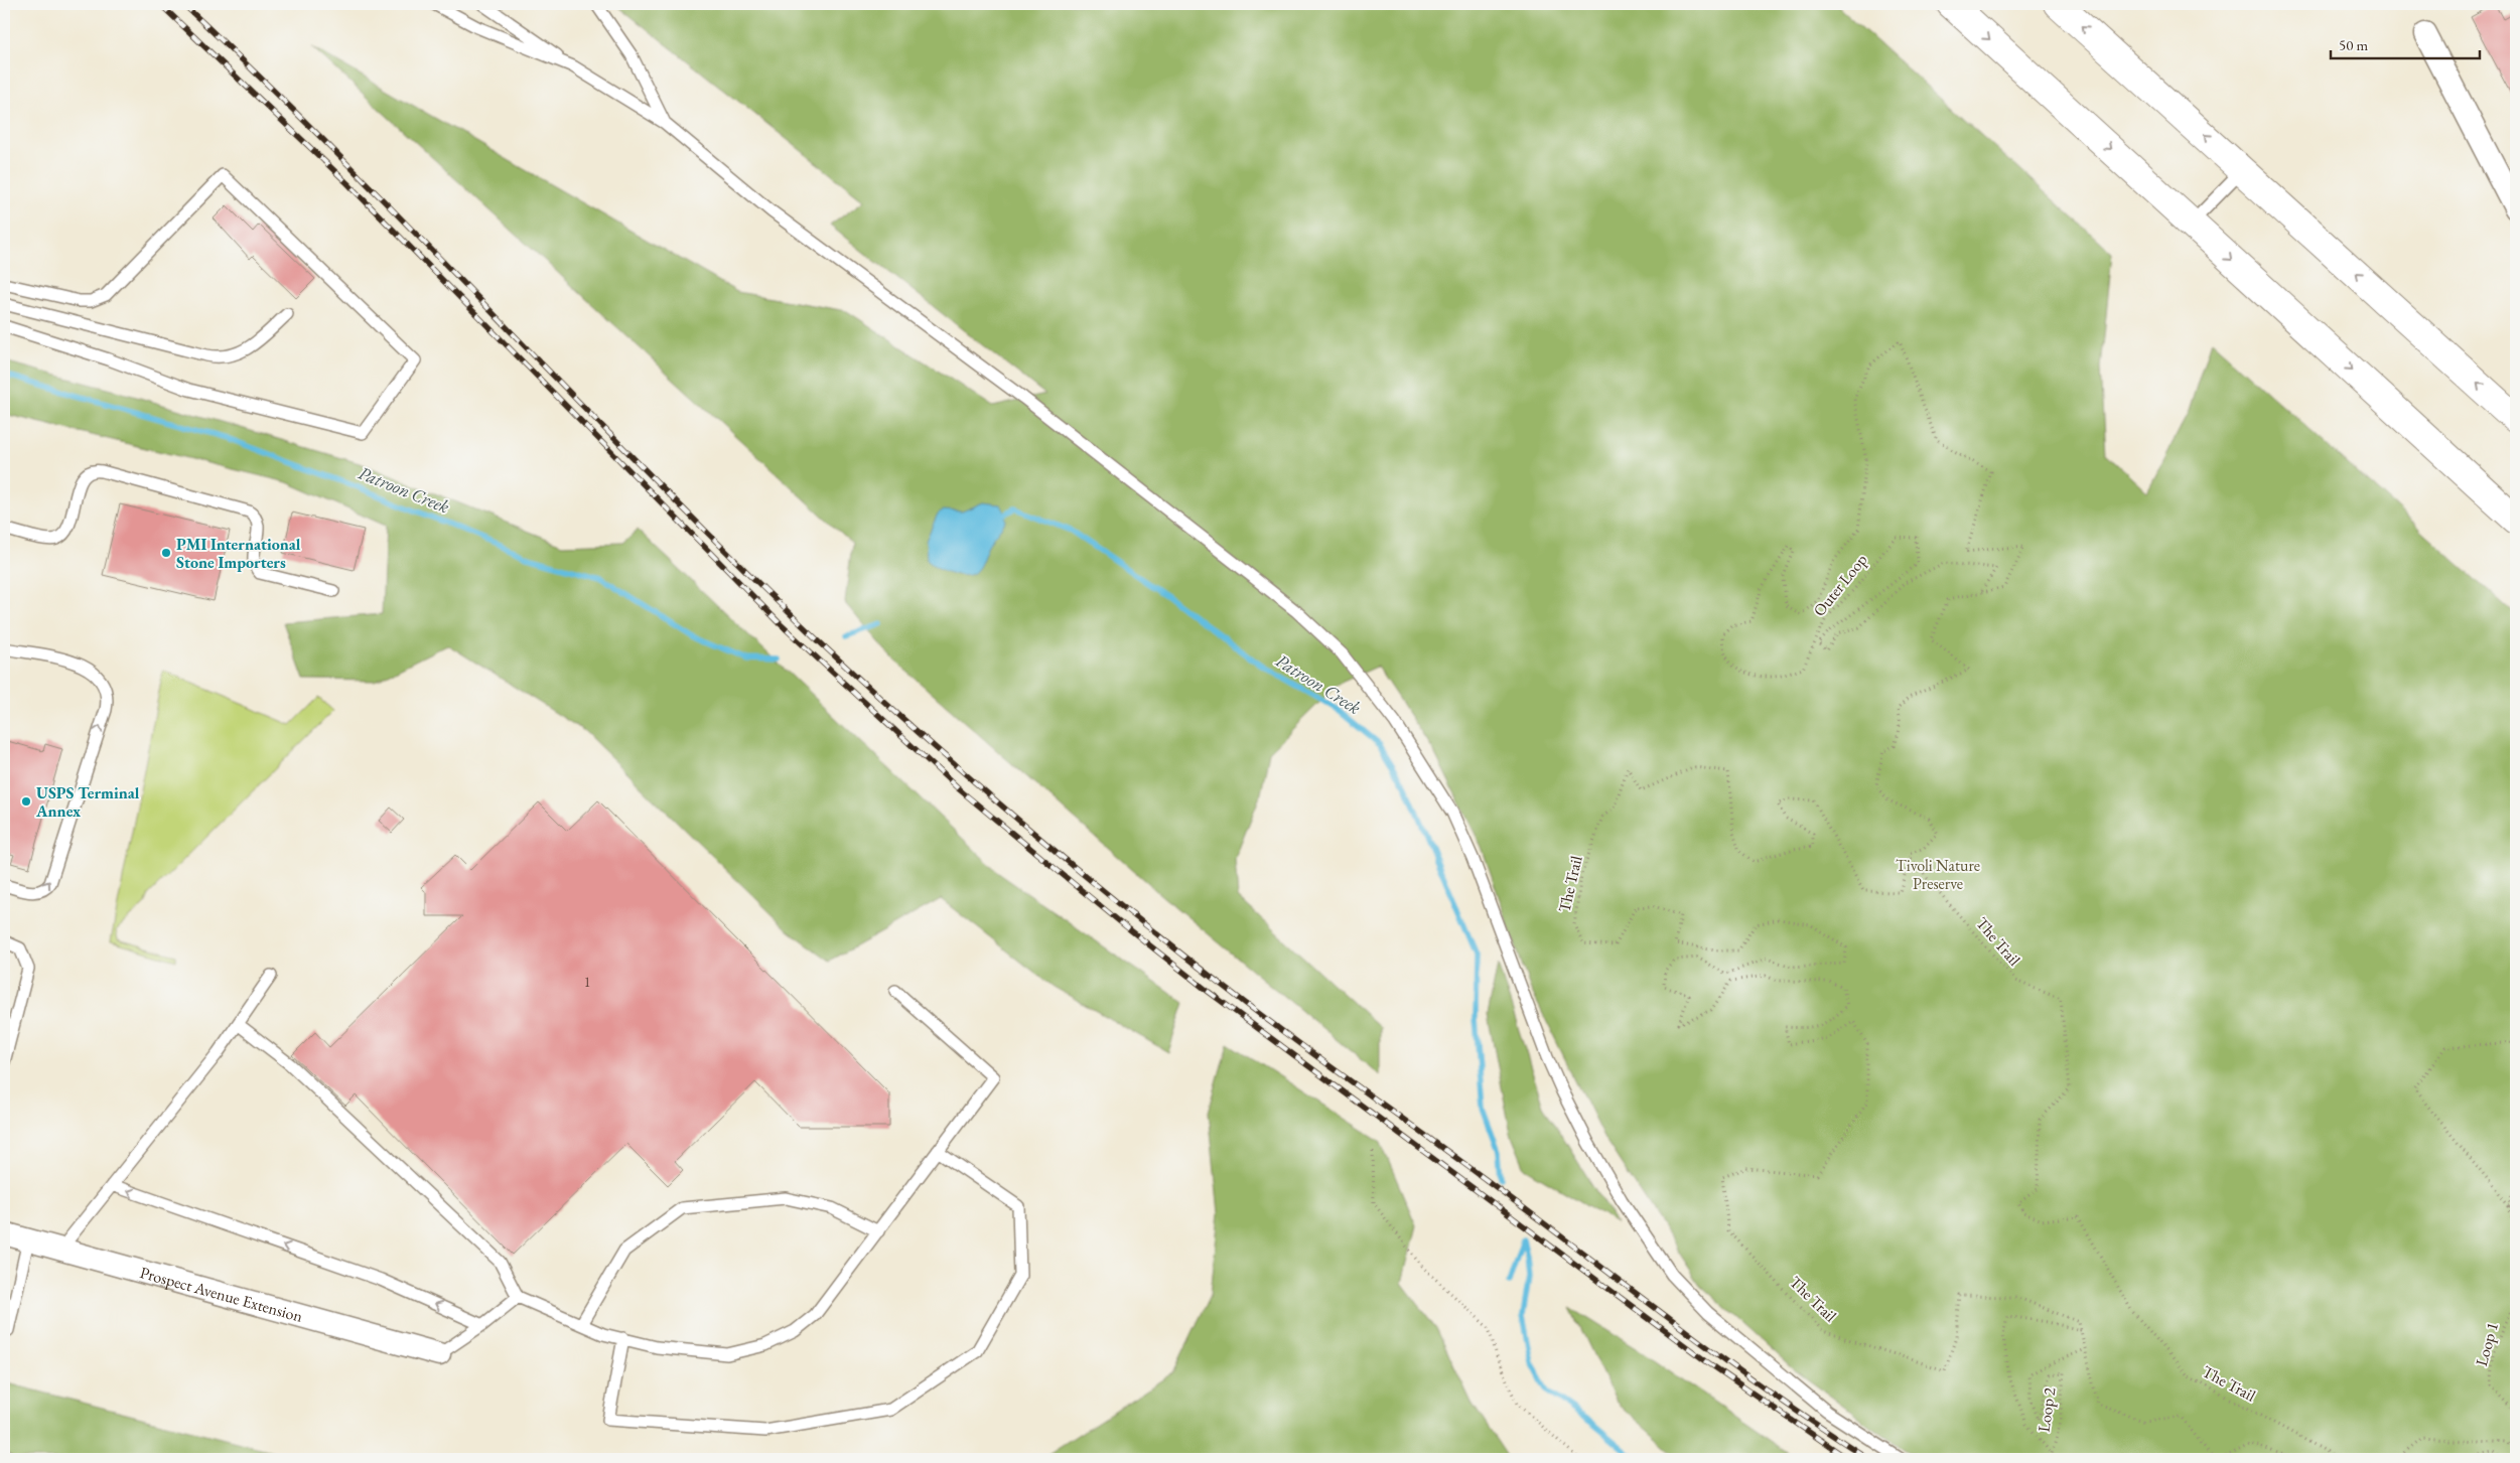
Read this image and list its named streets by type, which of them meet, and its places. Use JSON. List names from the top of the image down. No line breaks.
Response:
{"streets":{"street":["Prospect Avenue Extension"],"path":["Outer Loop","The Trail","Loop 1","Loop 2"]},"crossings":[["Outer Loop","The Trail"],["The Trail","Loop 2"]],"water":["Patroon Creek"],"parks":["Tivoli Nature Preserve"],"places":["PMI International Stone Importers","USPS Terminal Annex"],"house_numbers":["1"],"scale_bar":"50 m"}
